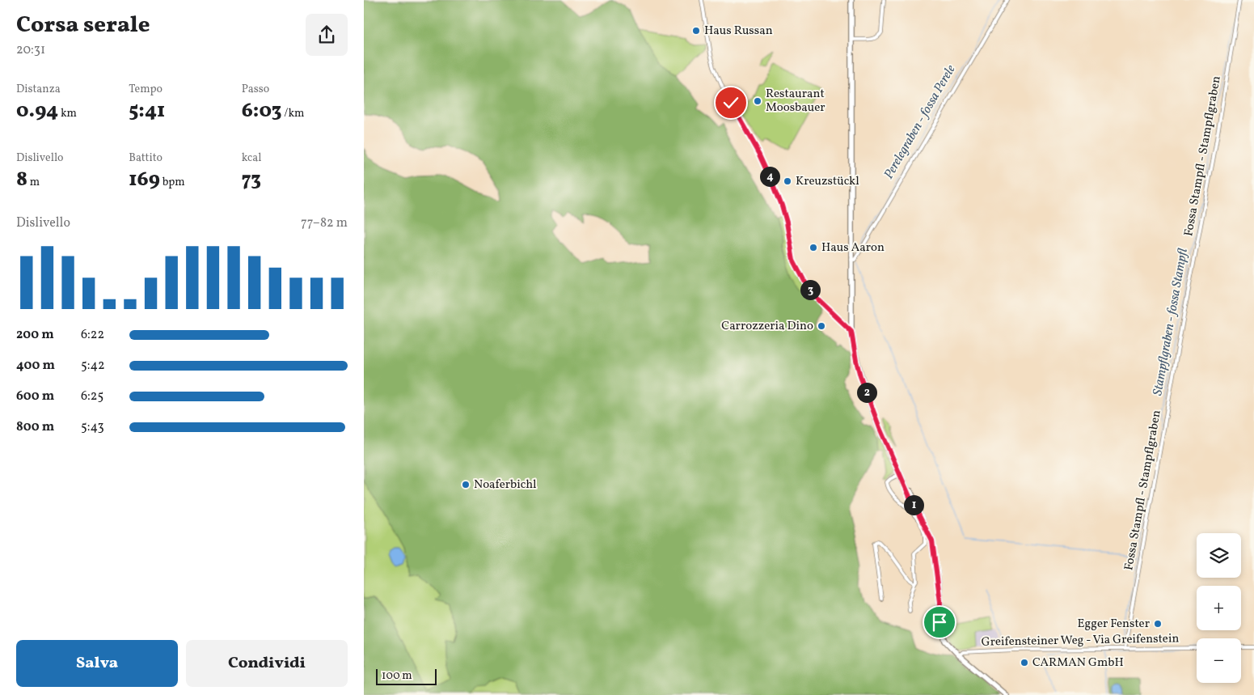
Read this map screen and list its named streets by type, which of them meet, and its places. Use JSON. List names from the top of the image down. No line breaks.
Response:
{"streets":{"street":["Fossa Stampfl - Stampflgraben","Greifensteiner Weg - Via Greifenstein"]},"crossings":[["Fossa Stampfl - Stampflgraben","Greifensteiner Weg - Via Greifenstein"]],"water":["Perelegraben - fossa Perele","Stampflgraben - fossa Stampfl"],"places":["Haus Russan","Restaurant Moosbauer","Kreuzstückl","Haus Aaron","Carrozzeria Dino","Noaferbichl","Egger Fenster","CARMAN GmbH"],"scale_bar":"100 m","page":{"heading":["Corsa serale","20:31"],"stats":[["Distanza","0.94 km"],["Tempo","5:41"],["Passo","6:03 /km"],["Dislivello","8 m"],["Battito","169 bpm"],["kcal","73"]],"pins":["4","3","2","1"],"chart":["Dislivello","77–82 m"],"list":[{"name":"200 m","note":"6:22"},{"name":"400 m","note":"5:42"},{"name":"600 m","note":"6:25"},{"name":"800 m","note":"5:43"}],"map_buttons":["+","−"],"buttons":["Salva","Condividi"],"scale":"100 m"}}
